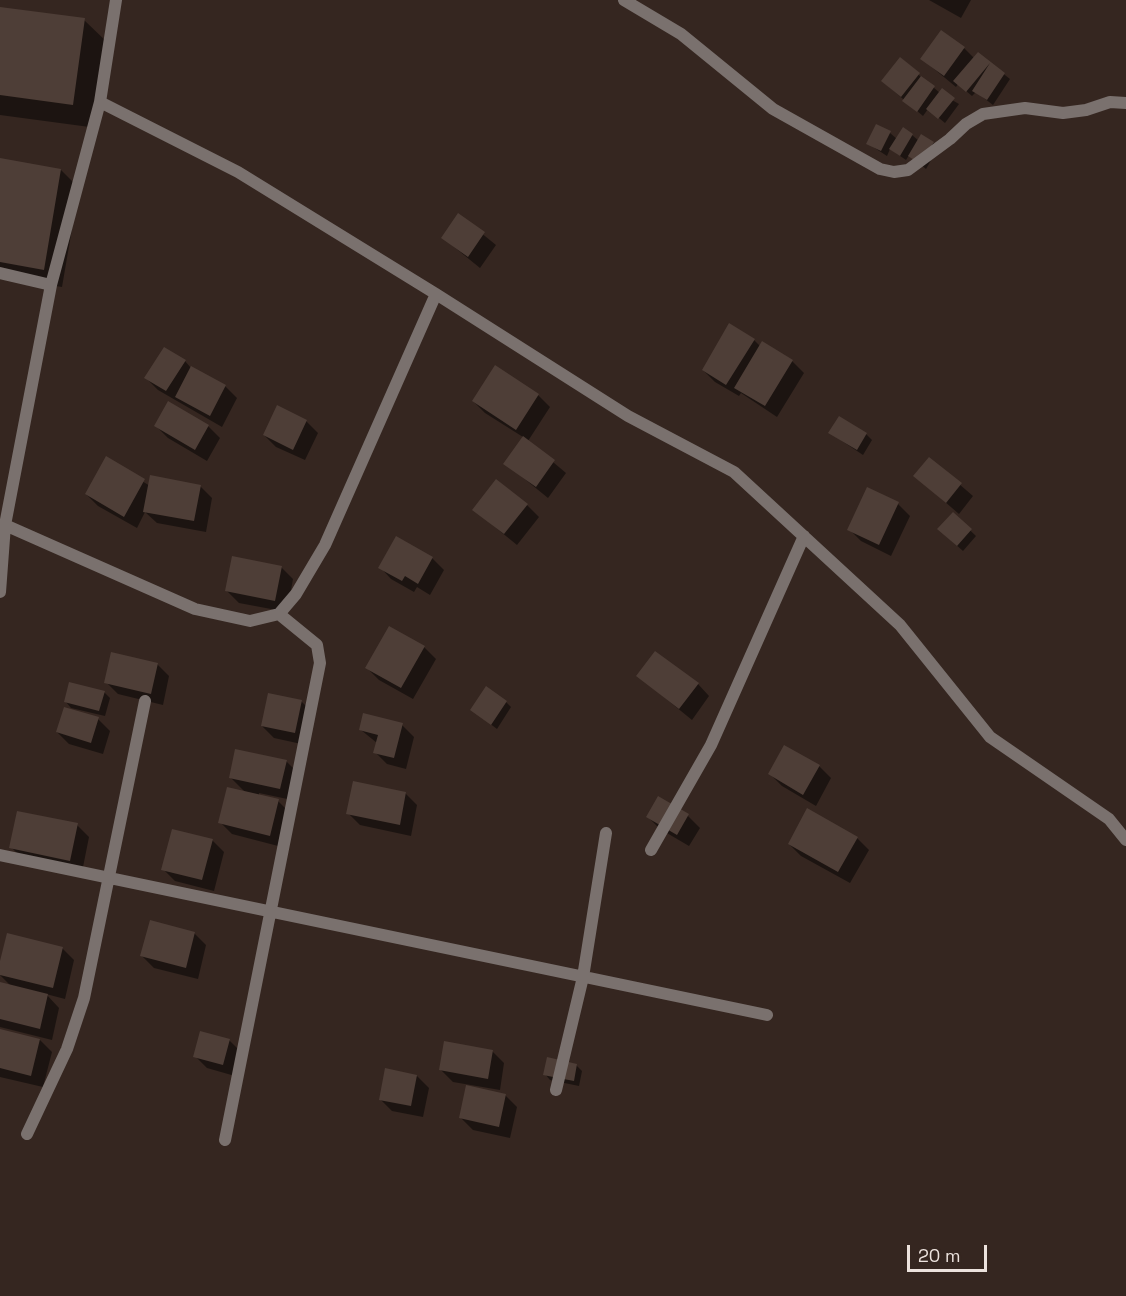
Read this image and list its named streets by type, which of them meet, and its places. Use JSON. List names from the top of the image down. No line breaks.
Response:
{"scale_bar":"20 m"}
